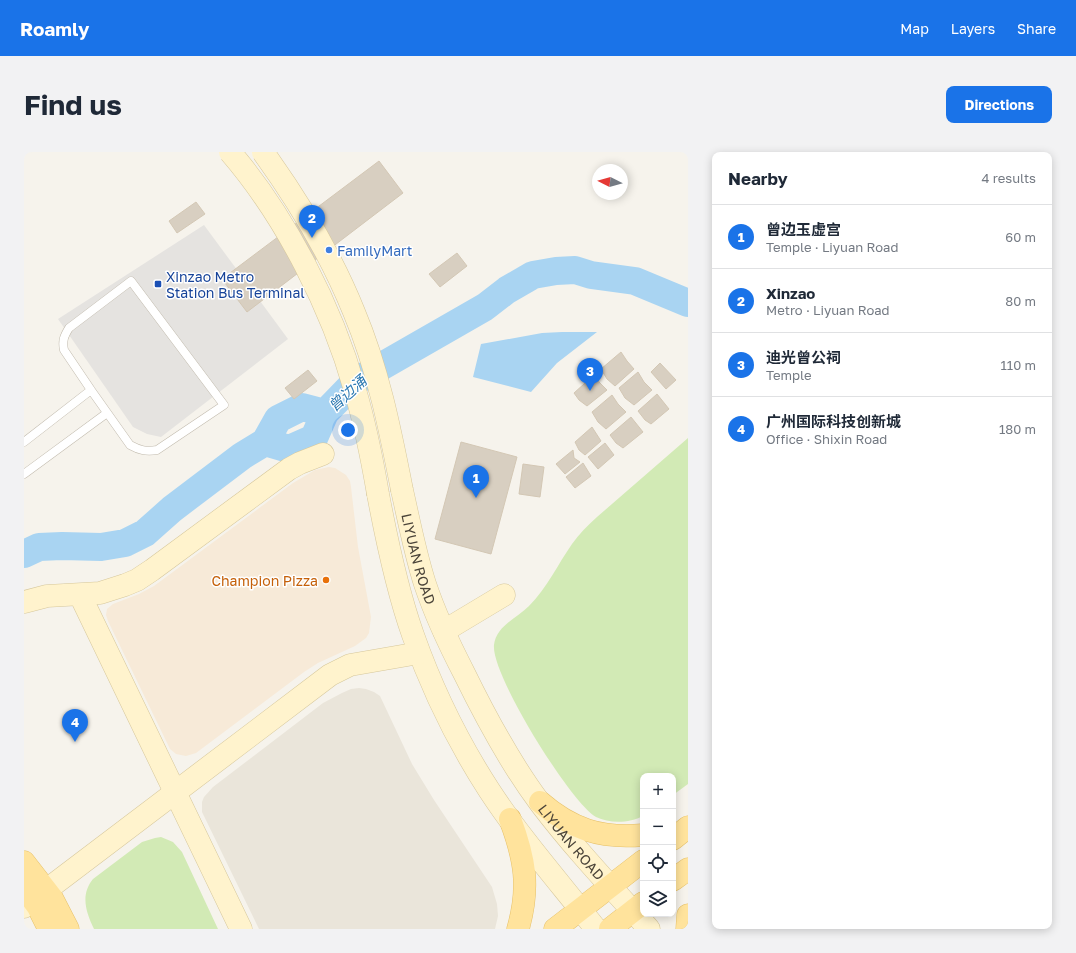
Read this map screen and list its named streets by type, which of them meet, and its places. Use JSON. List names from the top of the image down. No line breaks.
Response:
{"streets":{"street":["LIYUAN ROAD"]},"water":["曾边涌"],"places":{"other":["FamilyMart","Champion Pizza"],"transit":["Xinzao Metro Station Bus Terminal"]},"north":"left","page":{"header":"Roamly","nav":["Map","Layers","Share"],"buttons":"Directions","title":"Find us","heading":["Nearby","4 results"],"list":[{"mark":"1","name":"曾边玉虚宫","note":"Temple · Liyuan Road","value":"60 m"},{"mark":"2","name":"Xinzao","note":"Metro · Liyuan Road","value":"80 m"},{"mark":"3","name":"迪光曾公祠","note":"Temple","value":"110 m"},{"mark":"4","name":"广州国际科技创新城","note":"Office · Shixin Road","value":"180 m"}],"pins":["2","3","1","4"],"map_buttons":["+","−"]}}
